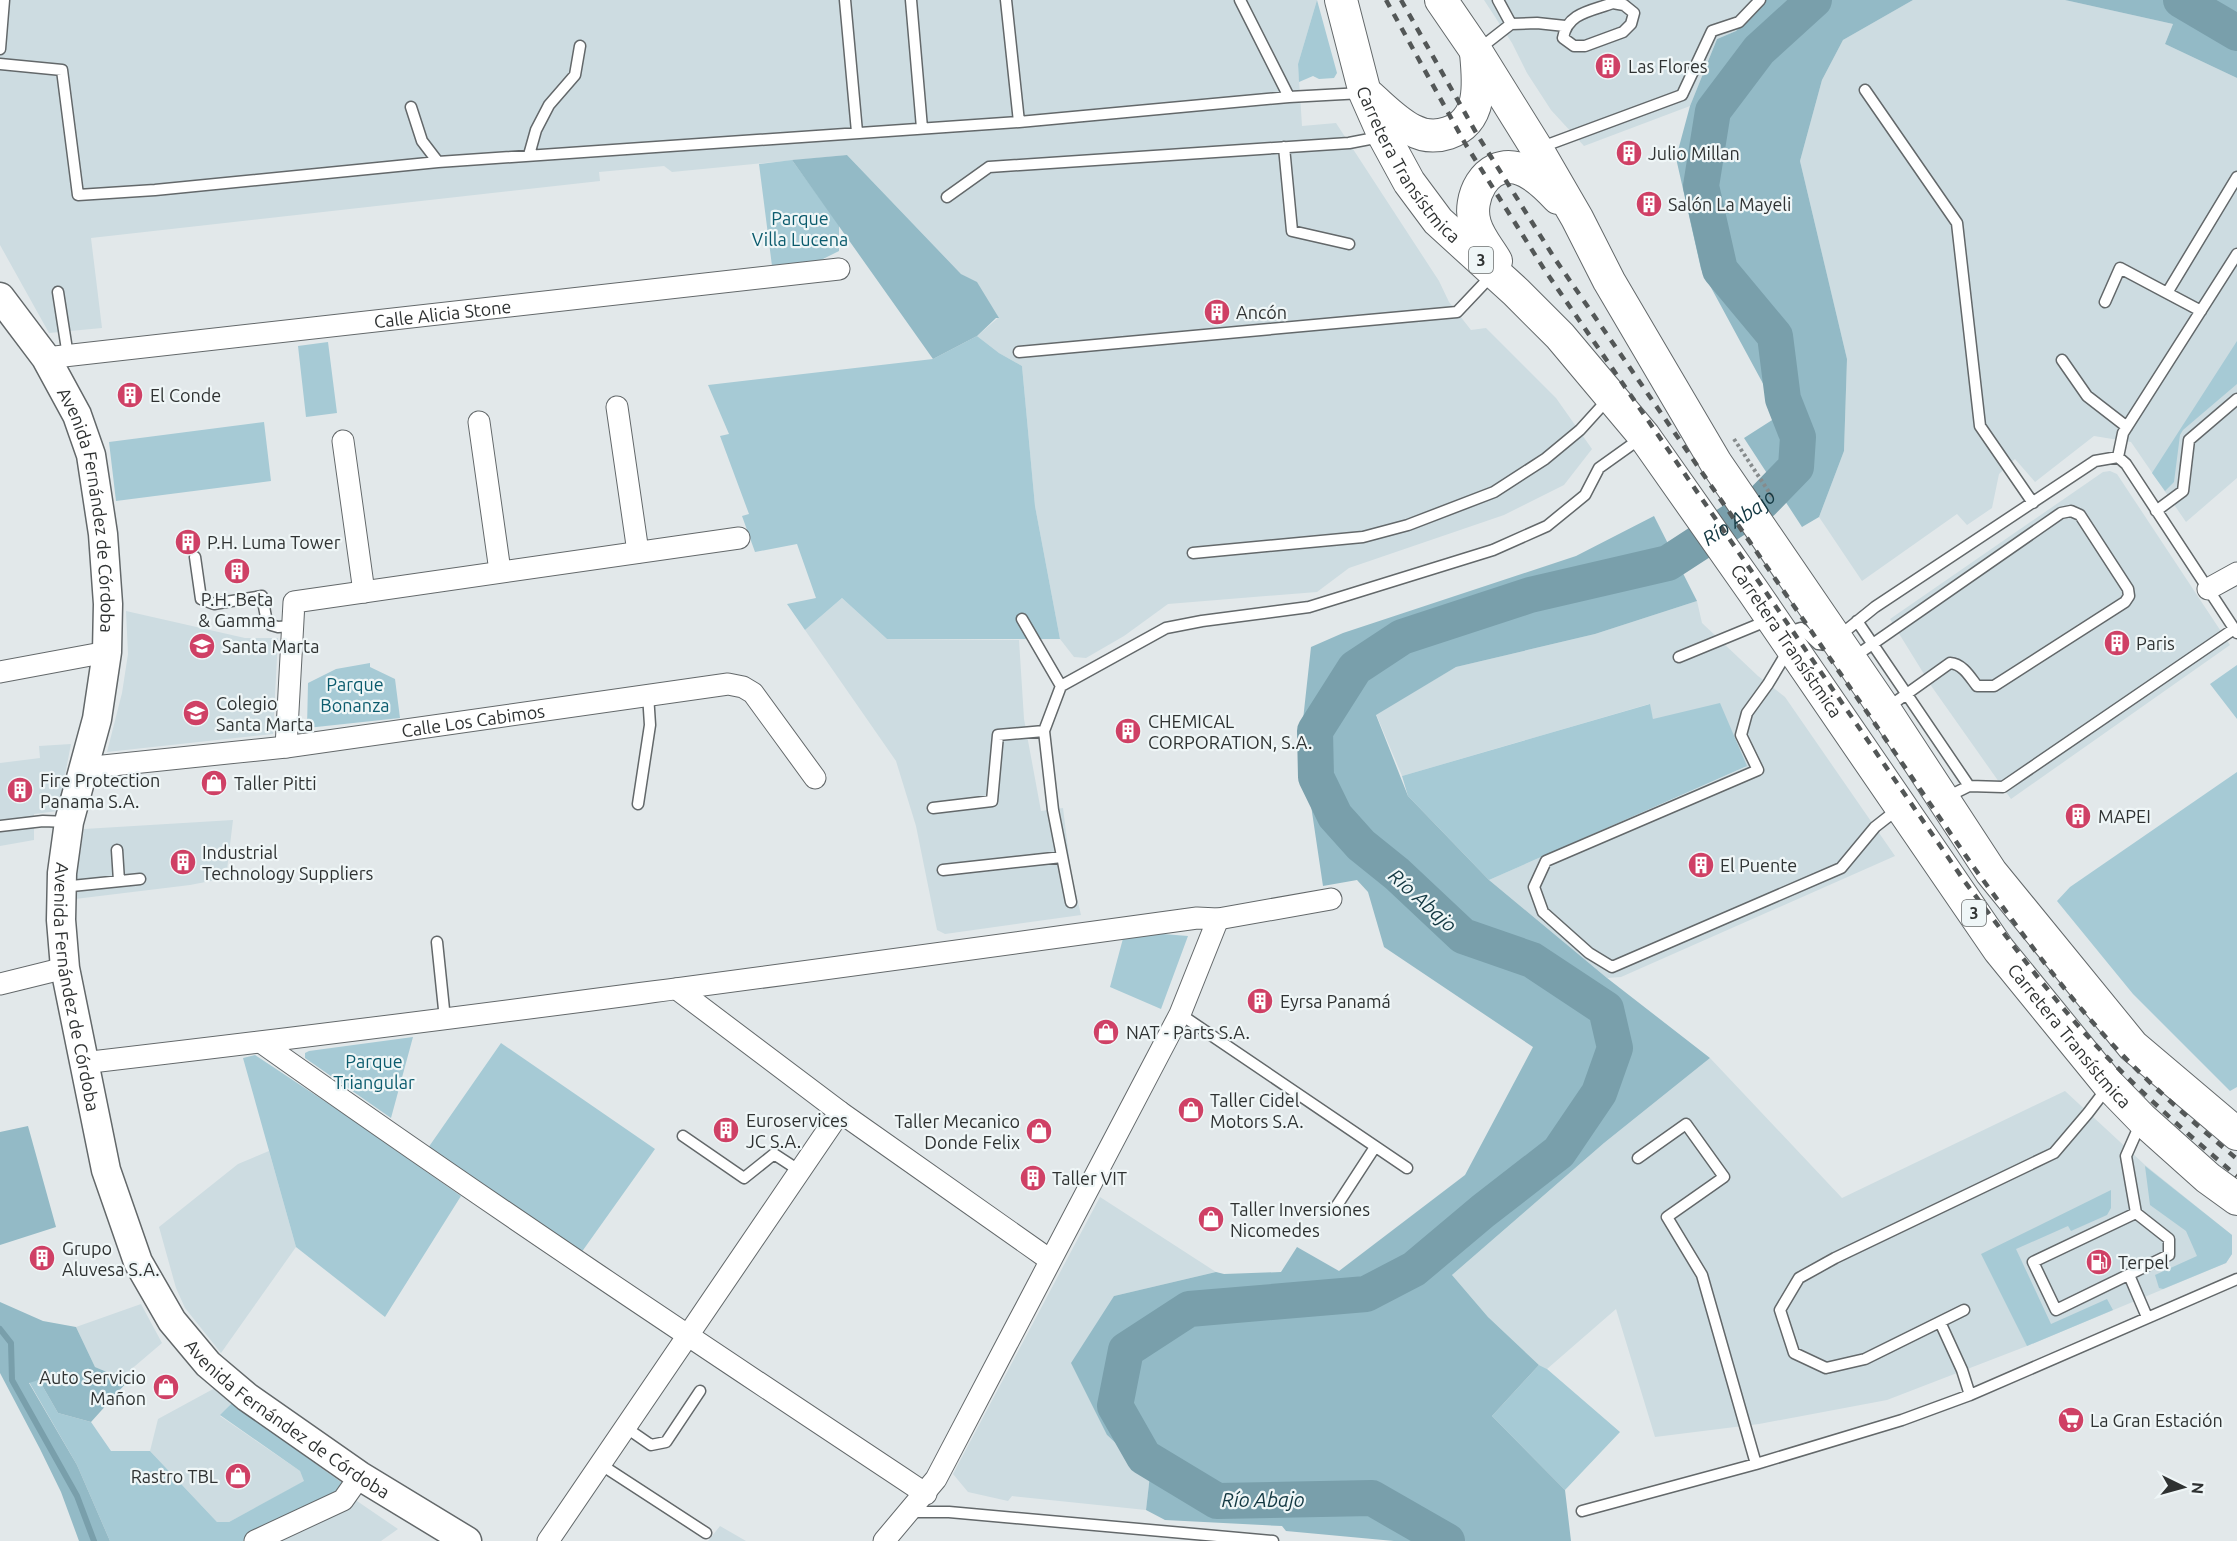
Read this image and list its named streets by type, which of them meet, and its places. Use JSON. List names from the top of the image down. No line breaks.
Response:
{"streets":{"main road":["Carretera Transístmica","3","Avenida Fernández de Córdoba"],"street":["Calle Alicia Stone","Calle Los Cabimos"]},"crossings":[["Calle Alicia Stone","Avenida Fernández de Córdoba"],["Avenida Fernández de Córdoba","Calle Los Cabimos"]],"water":["Río Abajo"],"parks":["Parque Villa Lucena","Parque Bonanza","Parque Triangular"],"places":{"building":["Las Flores","Julio Millan","Salón La Mayeli","Ancón","El Conde","P.H. Luma Tower","P.H. Beta & Gamma","Paris","CHEMICAL CORPORATION, S.A.","Fire Protection Panama S.A.","MAPEI","Industrial Technology Suppliers","El Puente","Eyrsa Panamá","Euroservices JC S.A.","Taller VIT","Grupo Aluvesa S.A."],"school or university":["Santa Marta","Colegio Santa Marta"],"shop":["Taller Pitti","NAT - Parts S.A.","Taller Cidel Motors S.A.","Taller Mecanico Donde Felix","Taller Inversiones Nicomedes","Auto Servicio Mañon","Rastro TBL"],"fuel station":["Terpel"],"supermarket":["La Gran Estación"]},"north":"right"}
